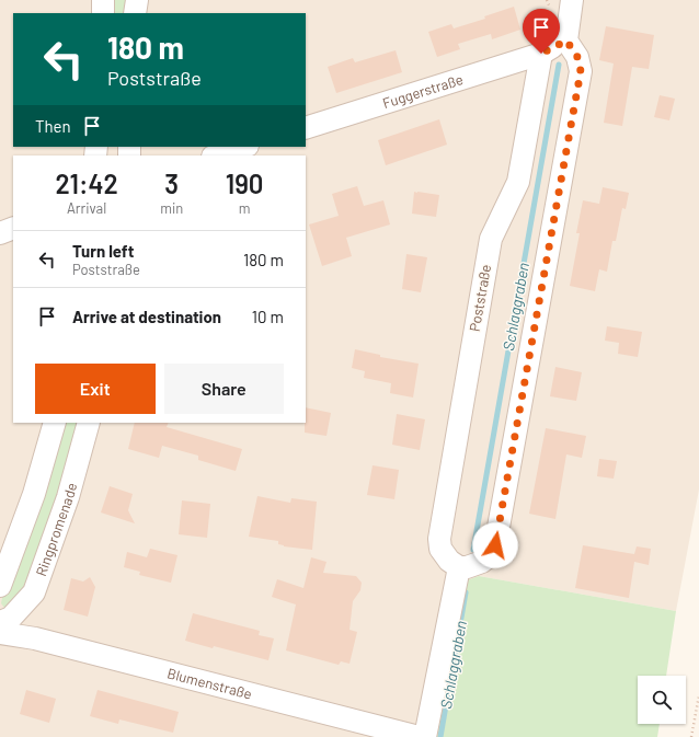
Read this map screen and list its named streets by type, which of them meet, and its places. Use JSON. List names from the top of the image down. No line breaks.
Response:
{"streets":{"street":["Fuggerstraße","Poststraße","Ringpromenade","Blumenstraße"]},"crossings":[["Fuggerstraße","Poststraße"]],"water":["Schlaggraben"],"page":{"turn":["180 m","Poststraße"],"then":"Then","eta":["21:42","Arrival","3","min","190","m"],"list":[{"name":"Turn left","note":"Poststraße","value":"180 m"},{"name":"Arrive at destination","value":"10 m"}],"buttons":["Exit","Share"]}}
